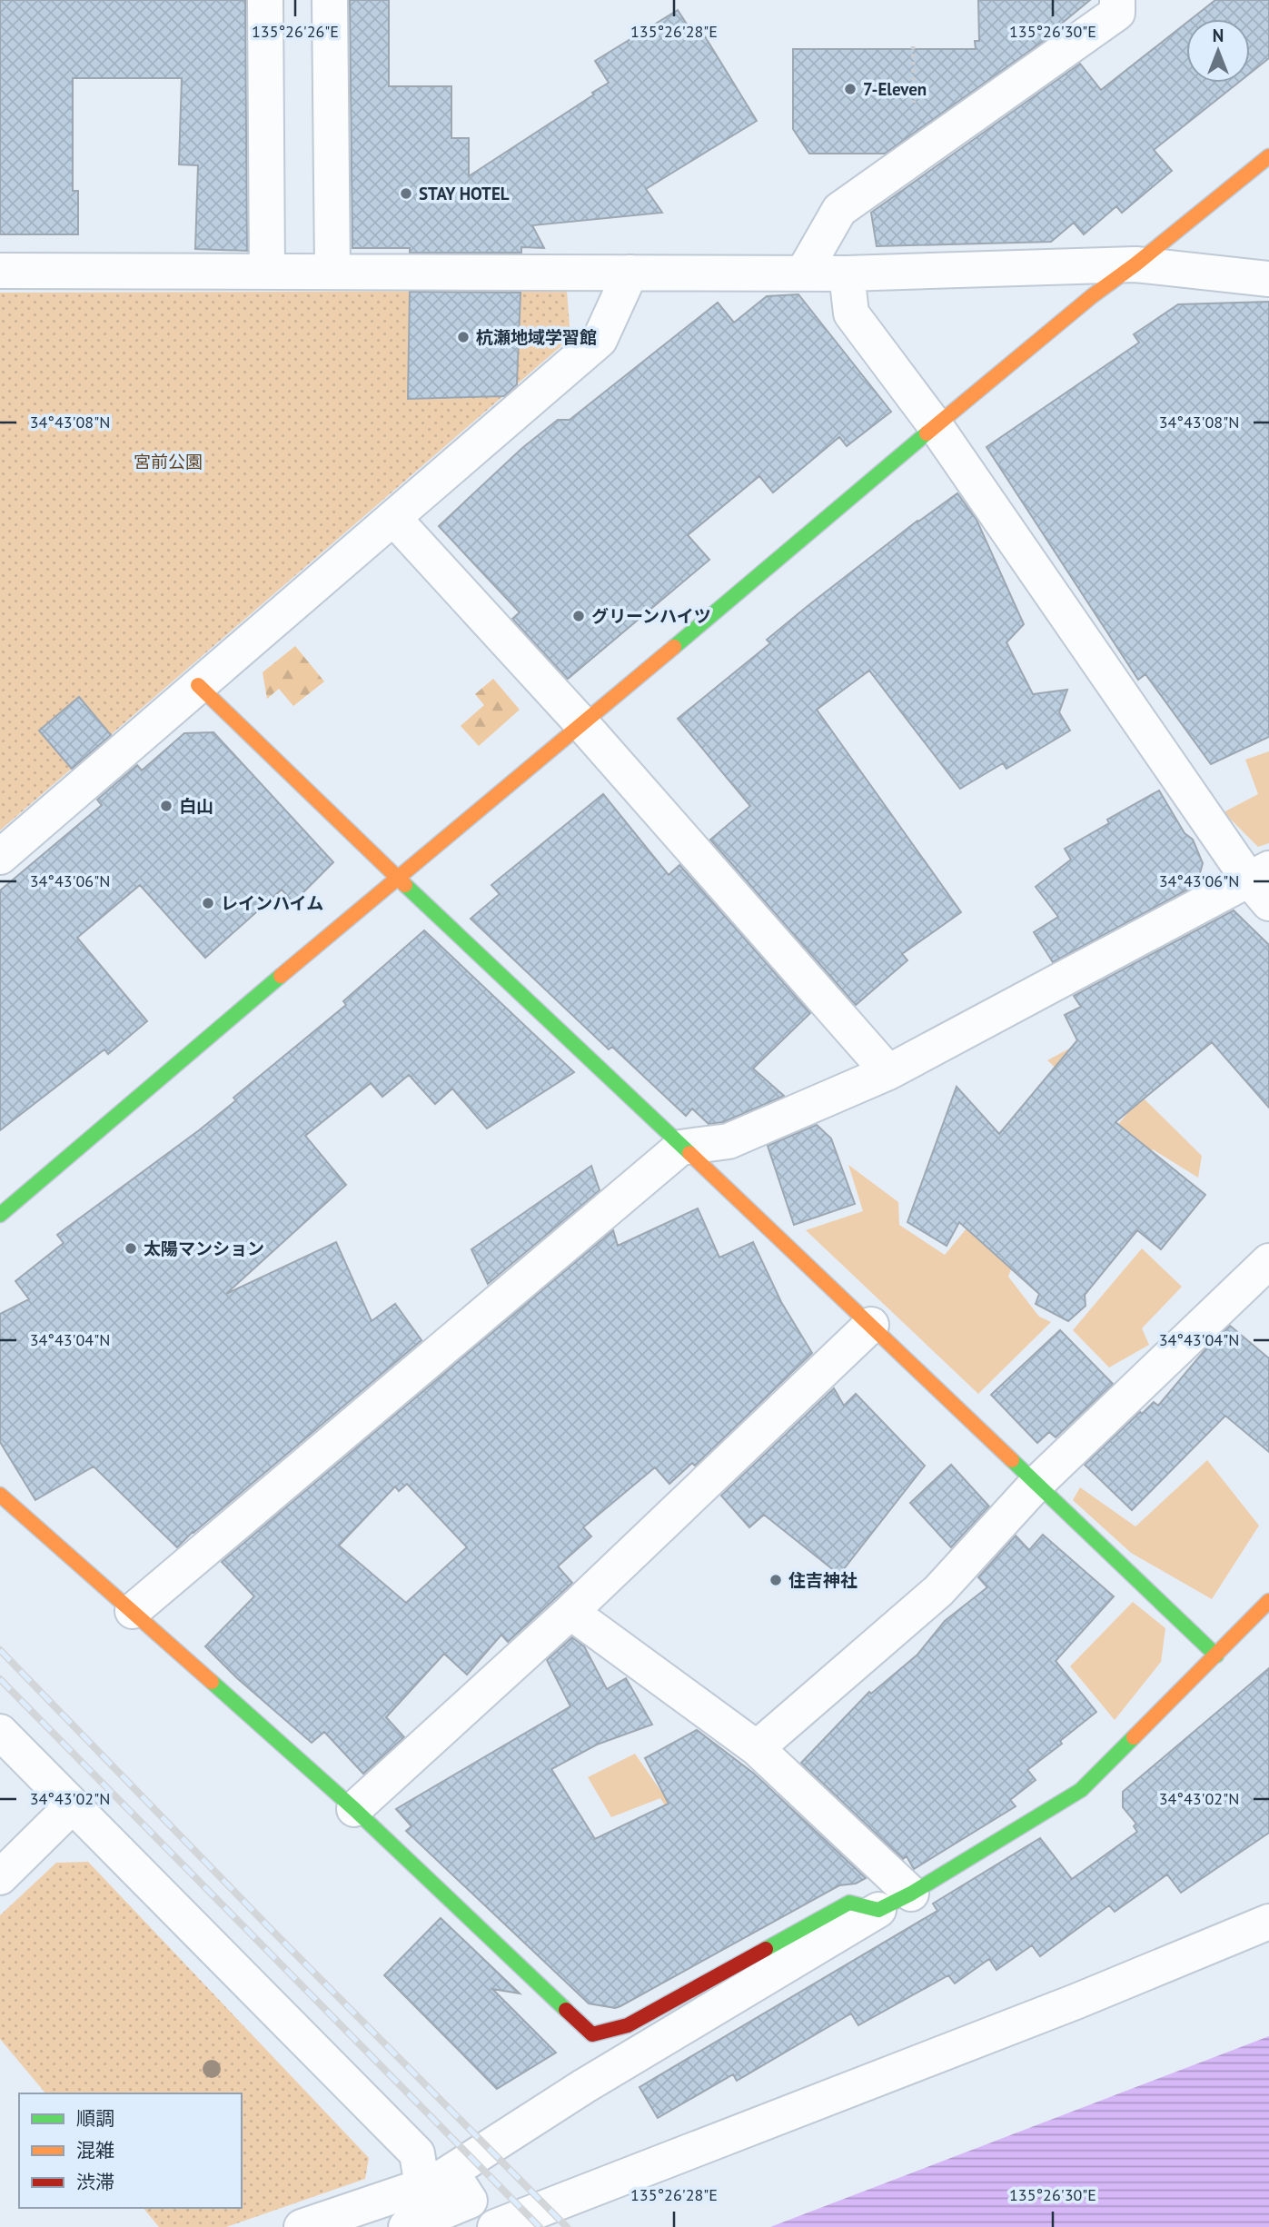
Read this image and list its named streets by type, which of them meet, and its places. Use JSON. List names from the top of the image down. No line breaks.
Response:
{"parks":["宮前公園"],"places":["7-Eleven","STAY HOTEL","杭瀬地域学習館","グリーンハイツ","白山","レインハイム","太陽マンション","住吉神社"],"legend":["順調","混雑","渋滞"],"north":"top","coordinates":["135°26'26\"E","135°26'28\"E","135°26'30\"E","34°43'08\"N","34°43'06\"N","34°43'04\"N","34°43'02\"N"]}
